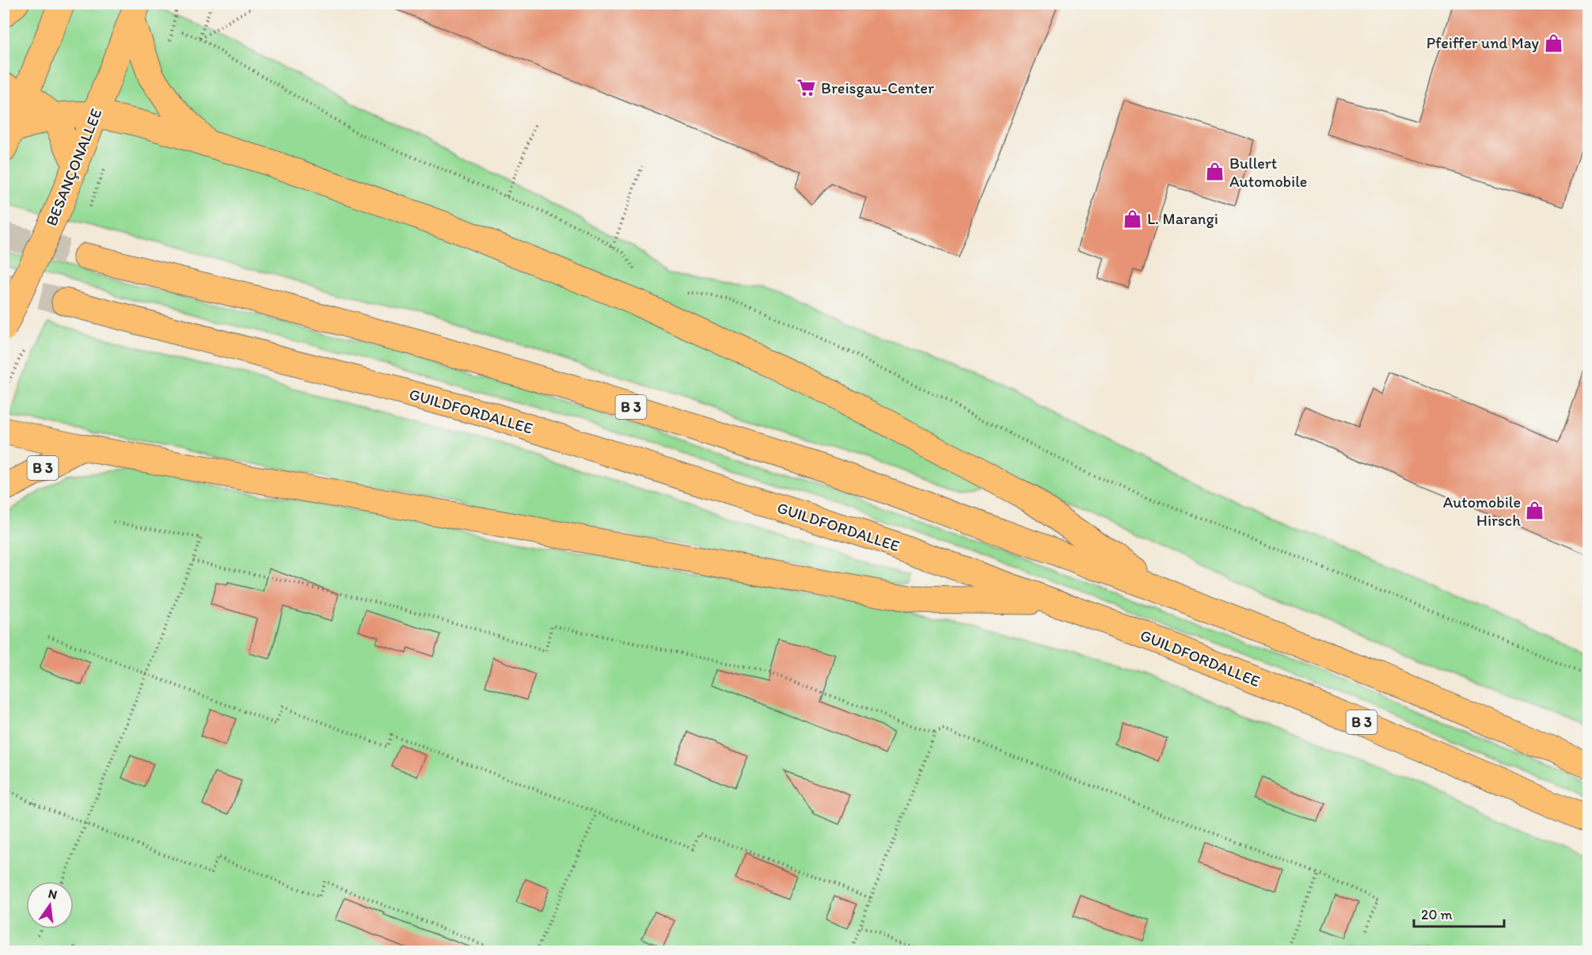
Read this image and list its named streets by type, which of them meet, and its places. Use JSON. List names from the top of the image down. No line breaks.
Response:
{"streets":{"main road":["BESANÇONALLEE","B 3","GUILDFORDALLEE"]},"crossings":[["B 3","GUILDFORDALLEE"]],"places":{"shop":["Pfeiffer und May","Bullert Automobile","L. Marangi","Automobile Hirsch"],"supermarket":["Breisgau-Center"]},"scale_bar":"20 m","north":"top"}
